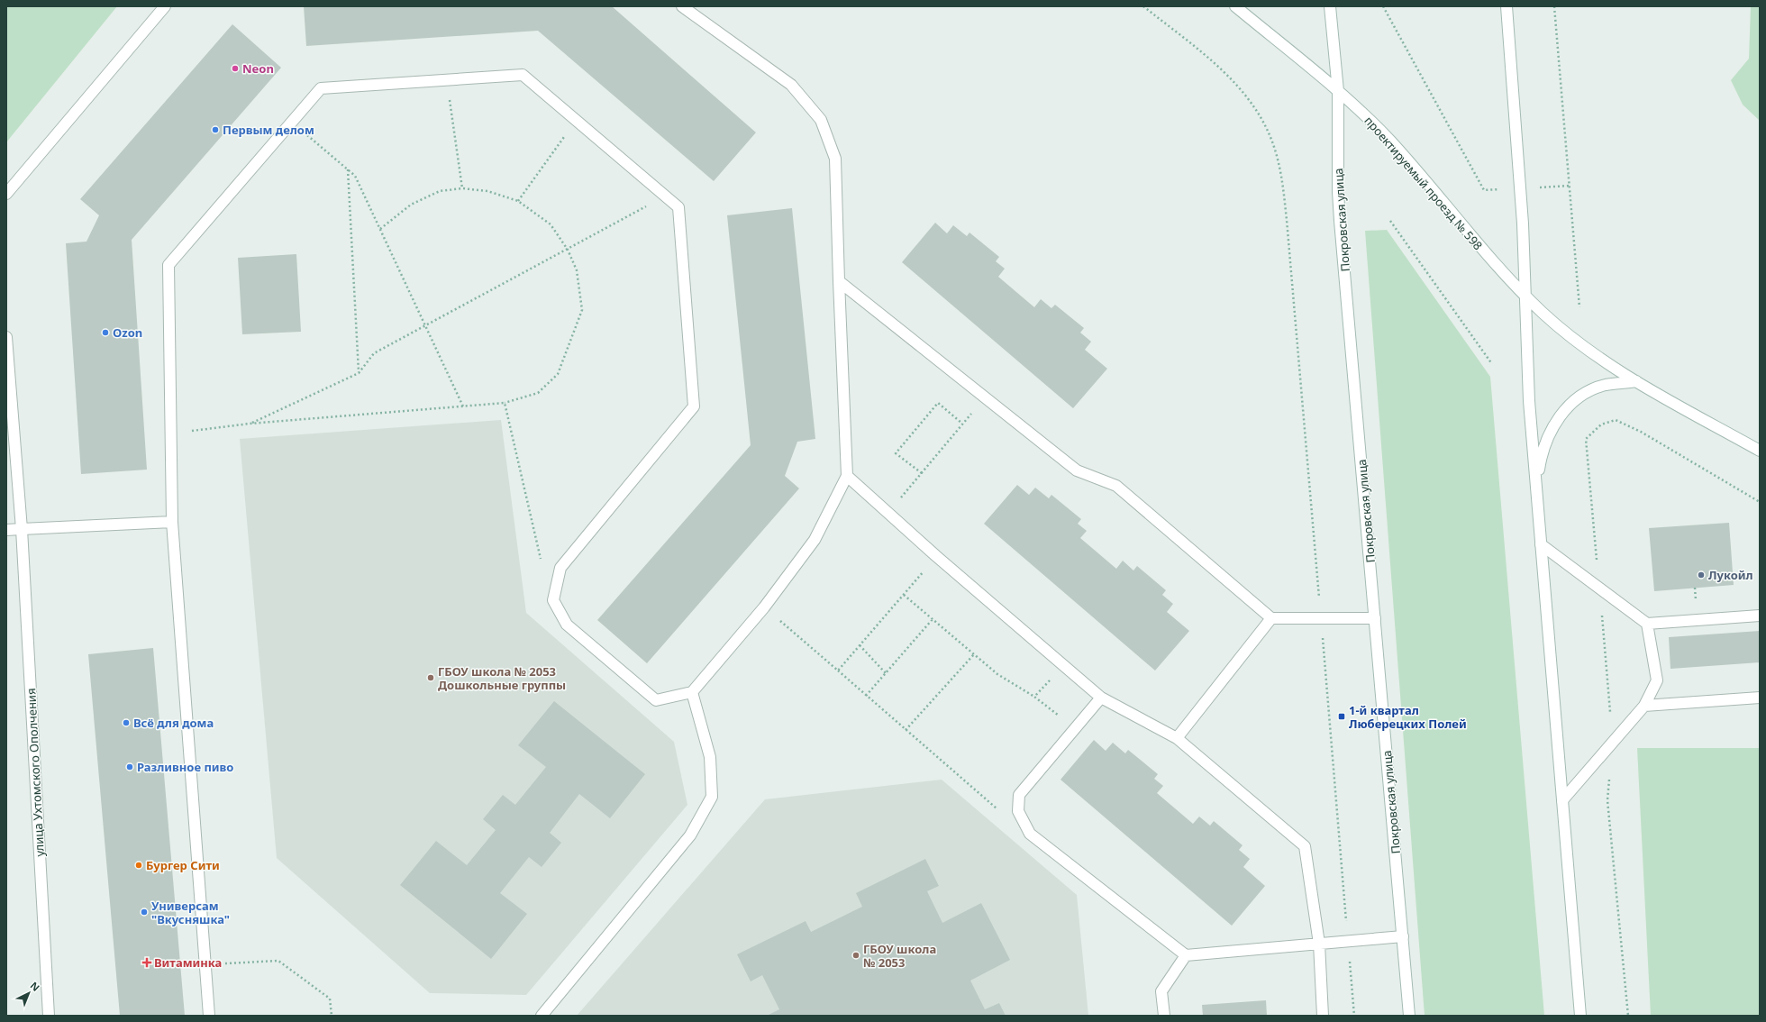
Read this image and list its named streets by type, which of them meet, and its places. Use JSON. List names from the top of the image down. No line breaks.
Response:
{"streets":{"main road":["проектируемый проезд № 598","Покровская улица","улица Ухтомского Ополчения"]},"crossings":[["проектируемый проезд № 598","Покровская улица"]],"places":{"other":["Neon","Первым делом","Ozon","Лукойл","ГБОУ школа № 2053 Дошкольные группы","Всё для дома","Разливное пиво","Бургер Сити","Универсам \"Вкусняшка\"","ГБОУ школа № 2053"],"transit":["1-й квартал Люберецких Полей"],"health":["Витаминка"]},"north":"top right"}
